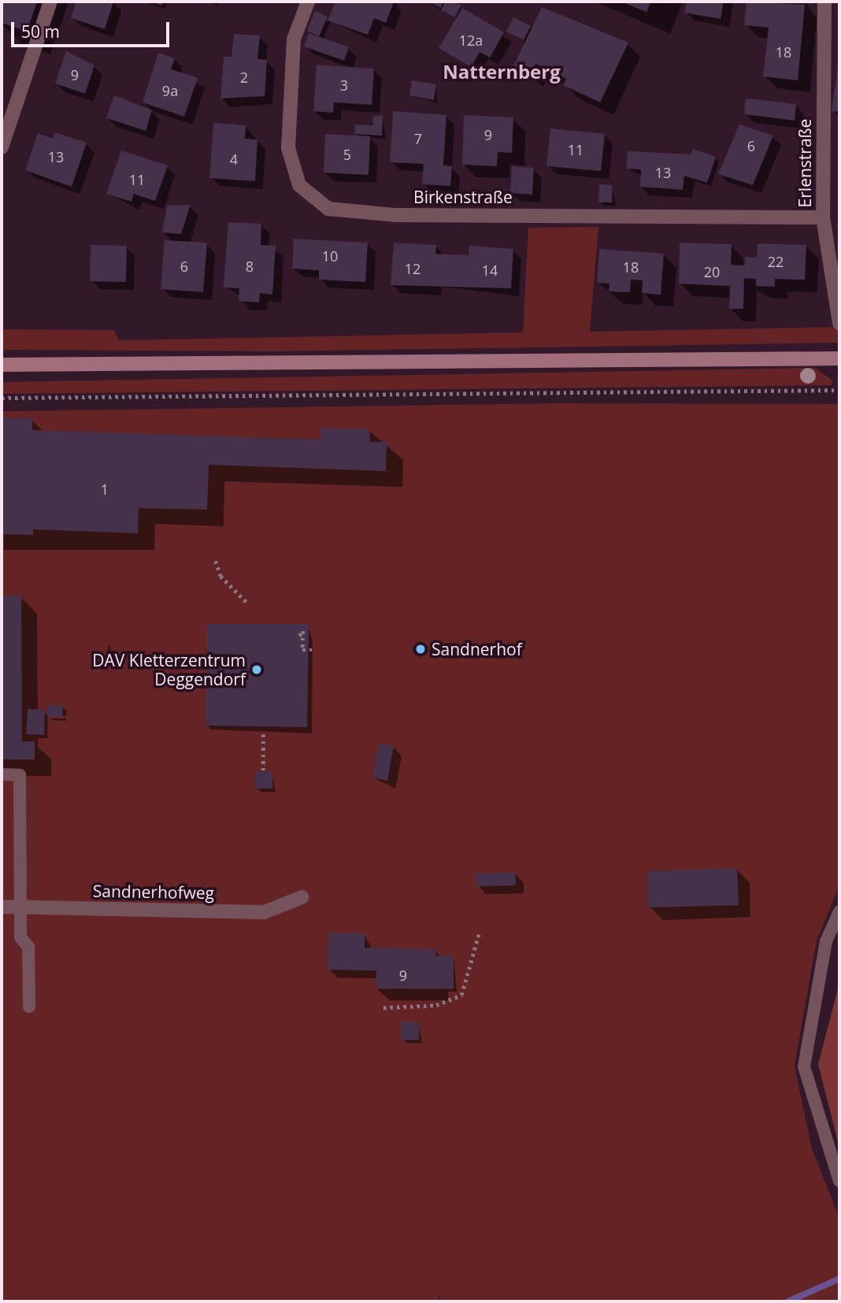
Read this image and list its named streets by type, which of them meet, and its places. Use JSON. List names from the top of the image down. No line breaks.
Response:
{"streets":{"street":["Erlenstraße","Birkenstraße","Sandnerhofweg"]},"crossings":[["Erlenstraße","Birkenstraße"]],"districts":["Natternberg"],"places":["Sandnerhof","DAV Kletterzentrum Deggendorf"],"house_numbers":["12a","18","9","2","3","9a","9","7","6","11","5","13","4","13","11","10","22","6","8","18","12","14","20","1","9"],"scale_bar":"50 m"}
